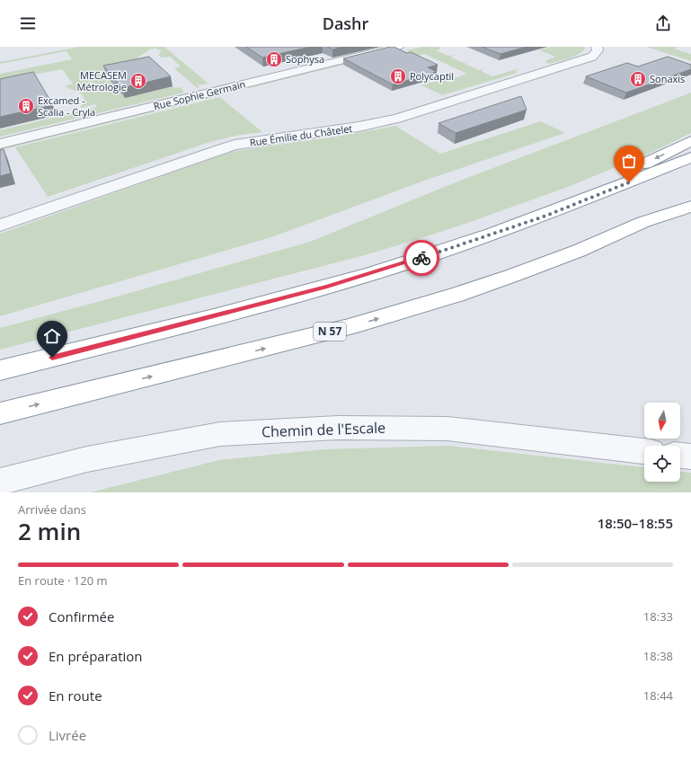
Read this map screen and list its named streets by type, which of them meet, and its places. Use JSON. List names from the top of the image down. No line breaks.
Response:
{"streets":{"highway":["N 57"],"street":["Rue Sophie Germain","Rue Émilie du Châtelet","Chemin de l'Escale"]},"places":{"building":["Sophysa","Polycaptil","Sonaxis","MECASEM Métrologie","Excamed - Scalia - Cryla"]},"north":"bottom","page":{"header":"Dashr","heading":["2 min","Arrivée dans","18:50–18:55"],"bar":"En route · 120 m","list":[["Confirmée","18:33"],["En préparation","18:38"],["En route","18:44"],"Livrée"]}}
